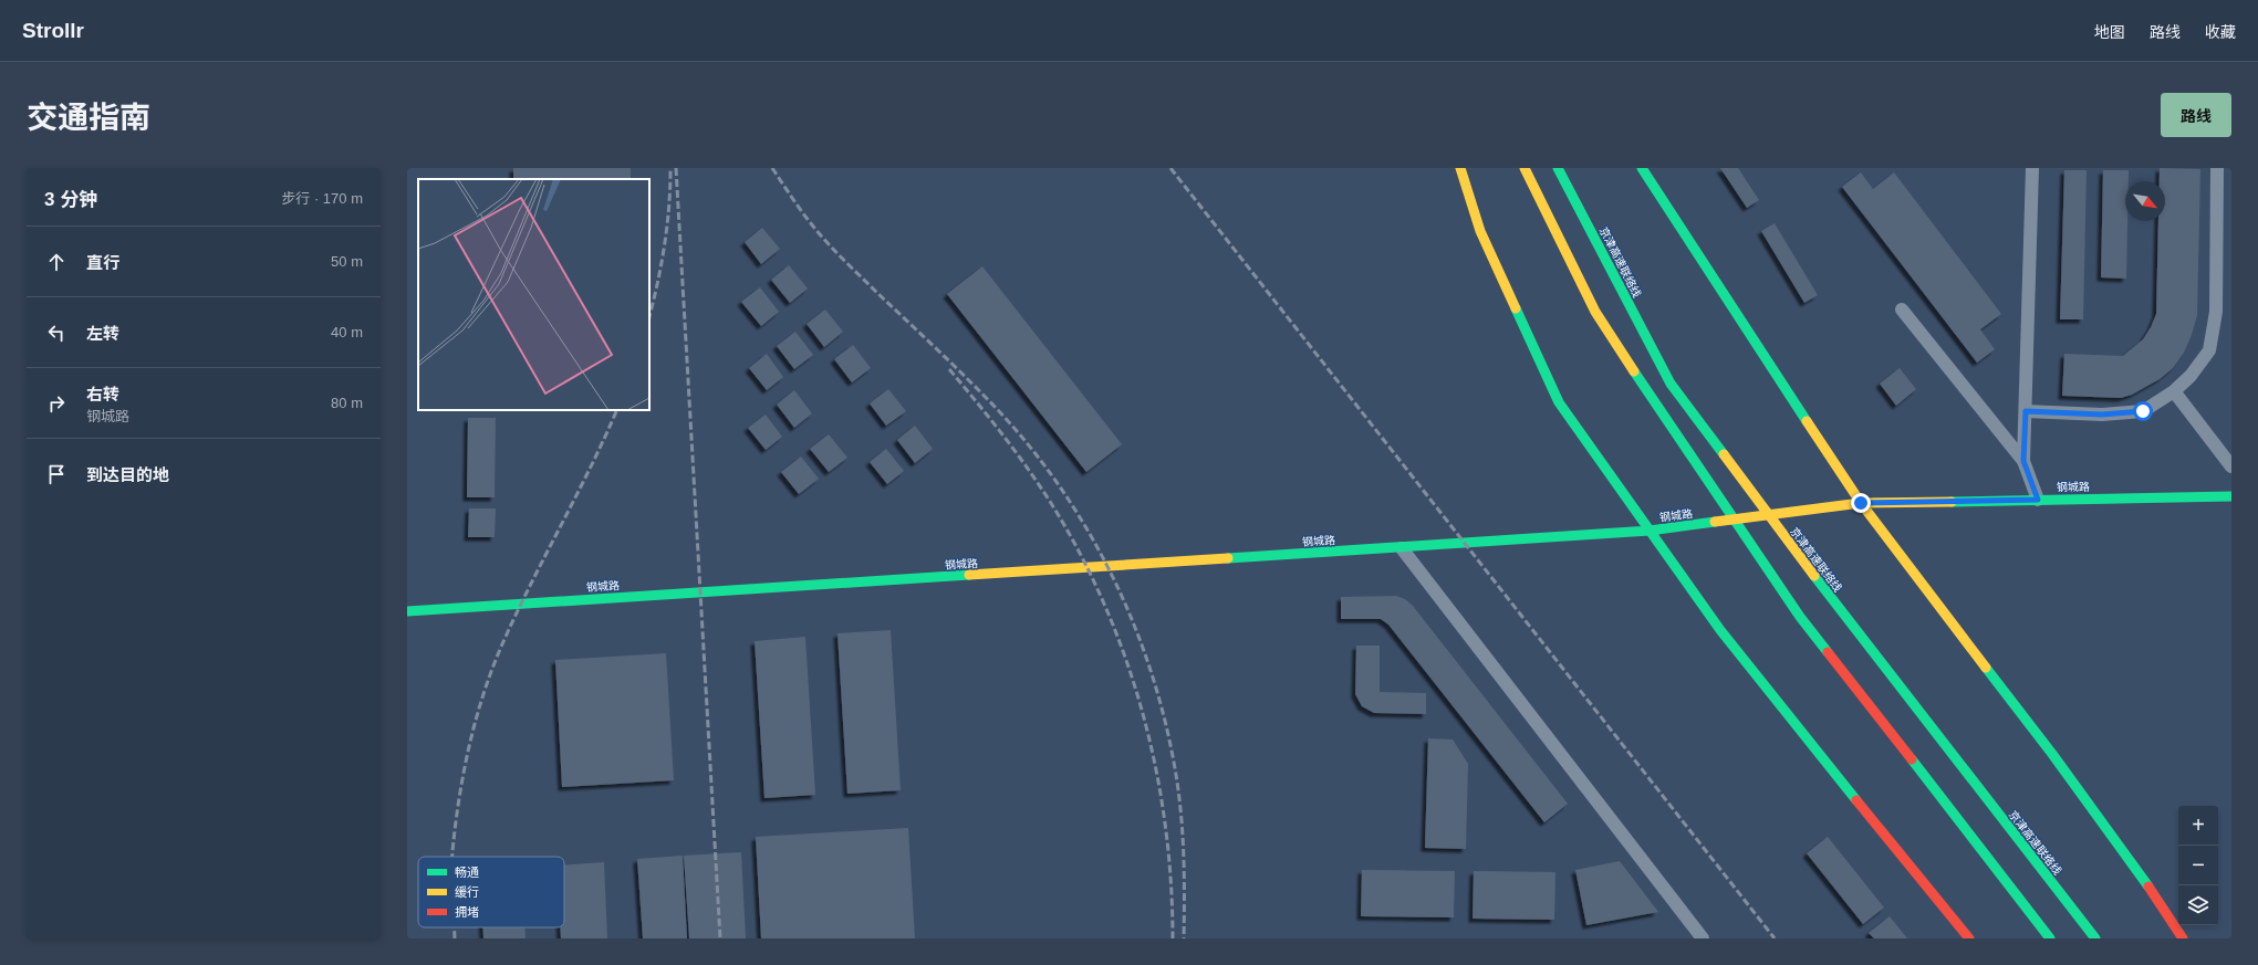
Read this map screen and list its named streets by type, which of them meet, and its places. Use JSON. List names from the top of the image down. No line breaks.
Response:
{"streets":{"main road":["京津高速联络线","钢城路"]},"legend":["畅通","缓行","拥堵"],"north":"bottom right","page":{"header":"Strollr","nav":["地图","路线","收藏"],"title":"交通指南","buttons":"路线","heading":["3 分钟","步行 · 170 m"],"list":[["直行","50 m"],["左转","40 m"],["右转","钢城路","80 m"],"到达目的地"],"map_buttons":["+","−"]}}
